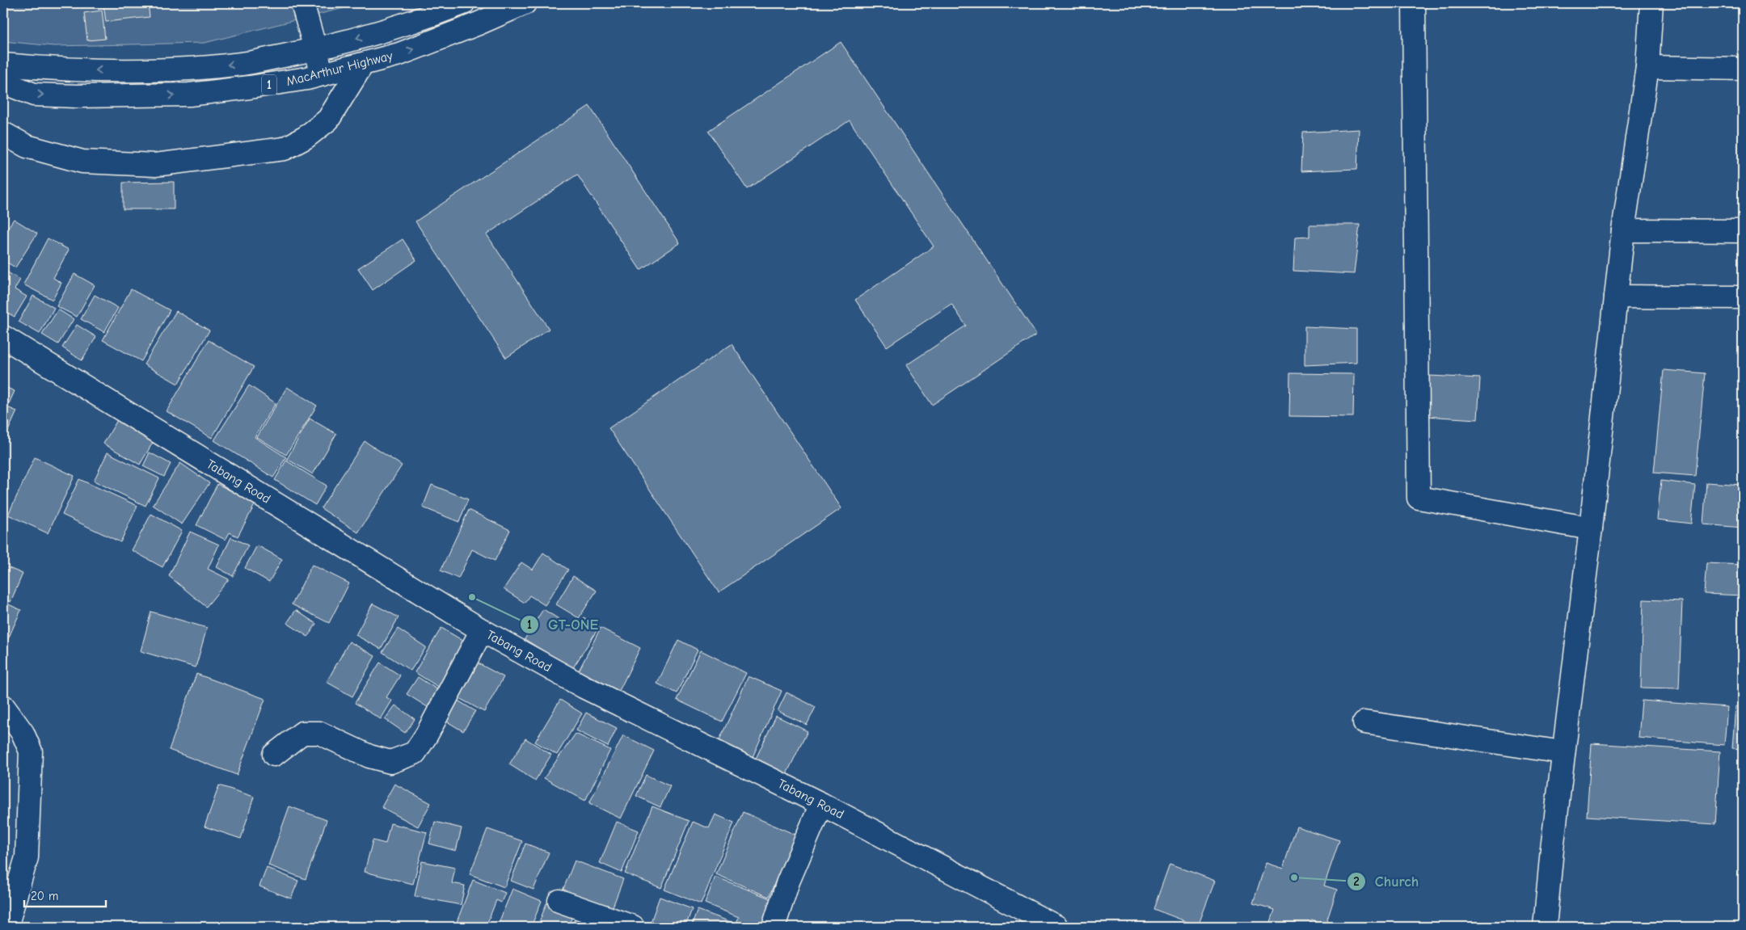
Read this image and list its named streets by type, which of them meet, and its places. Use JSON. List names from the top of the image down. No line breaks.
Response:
{"streets":{"main road":["MacArthur Highway","1","Tabang Road"]},"places":["GT-ONE","Church"],"scale_bar":"20 m"}
